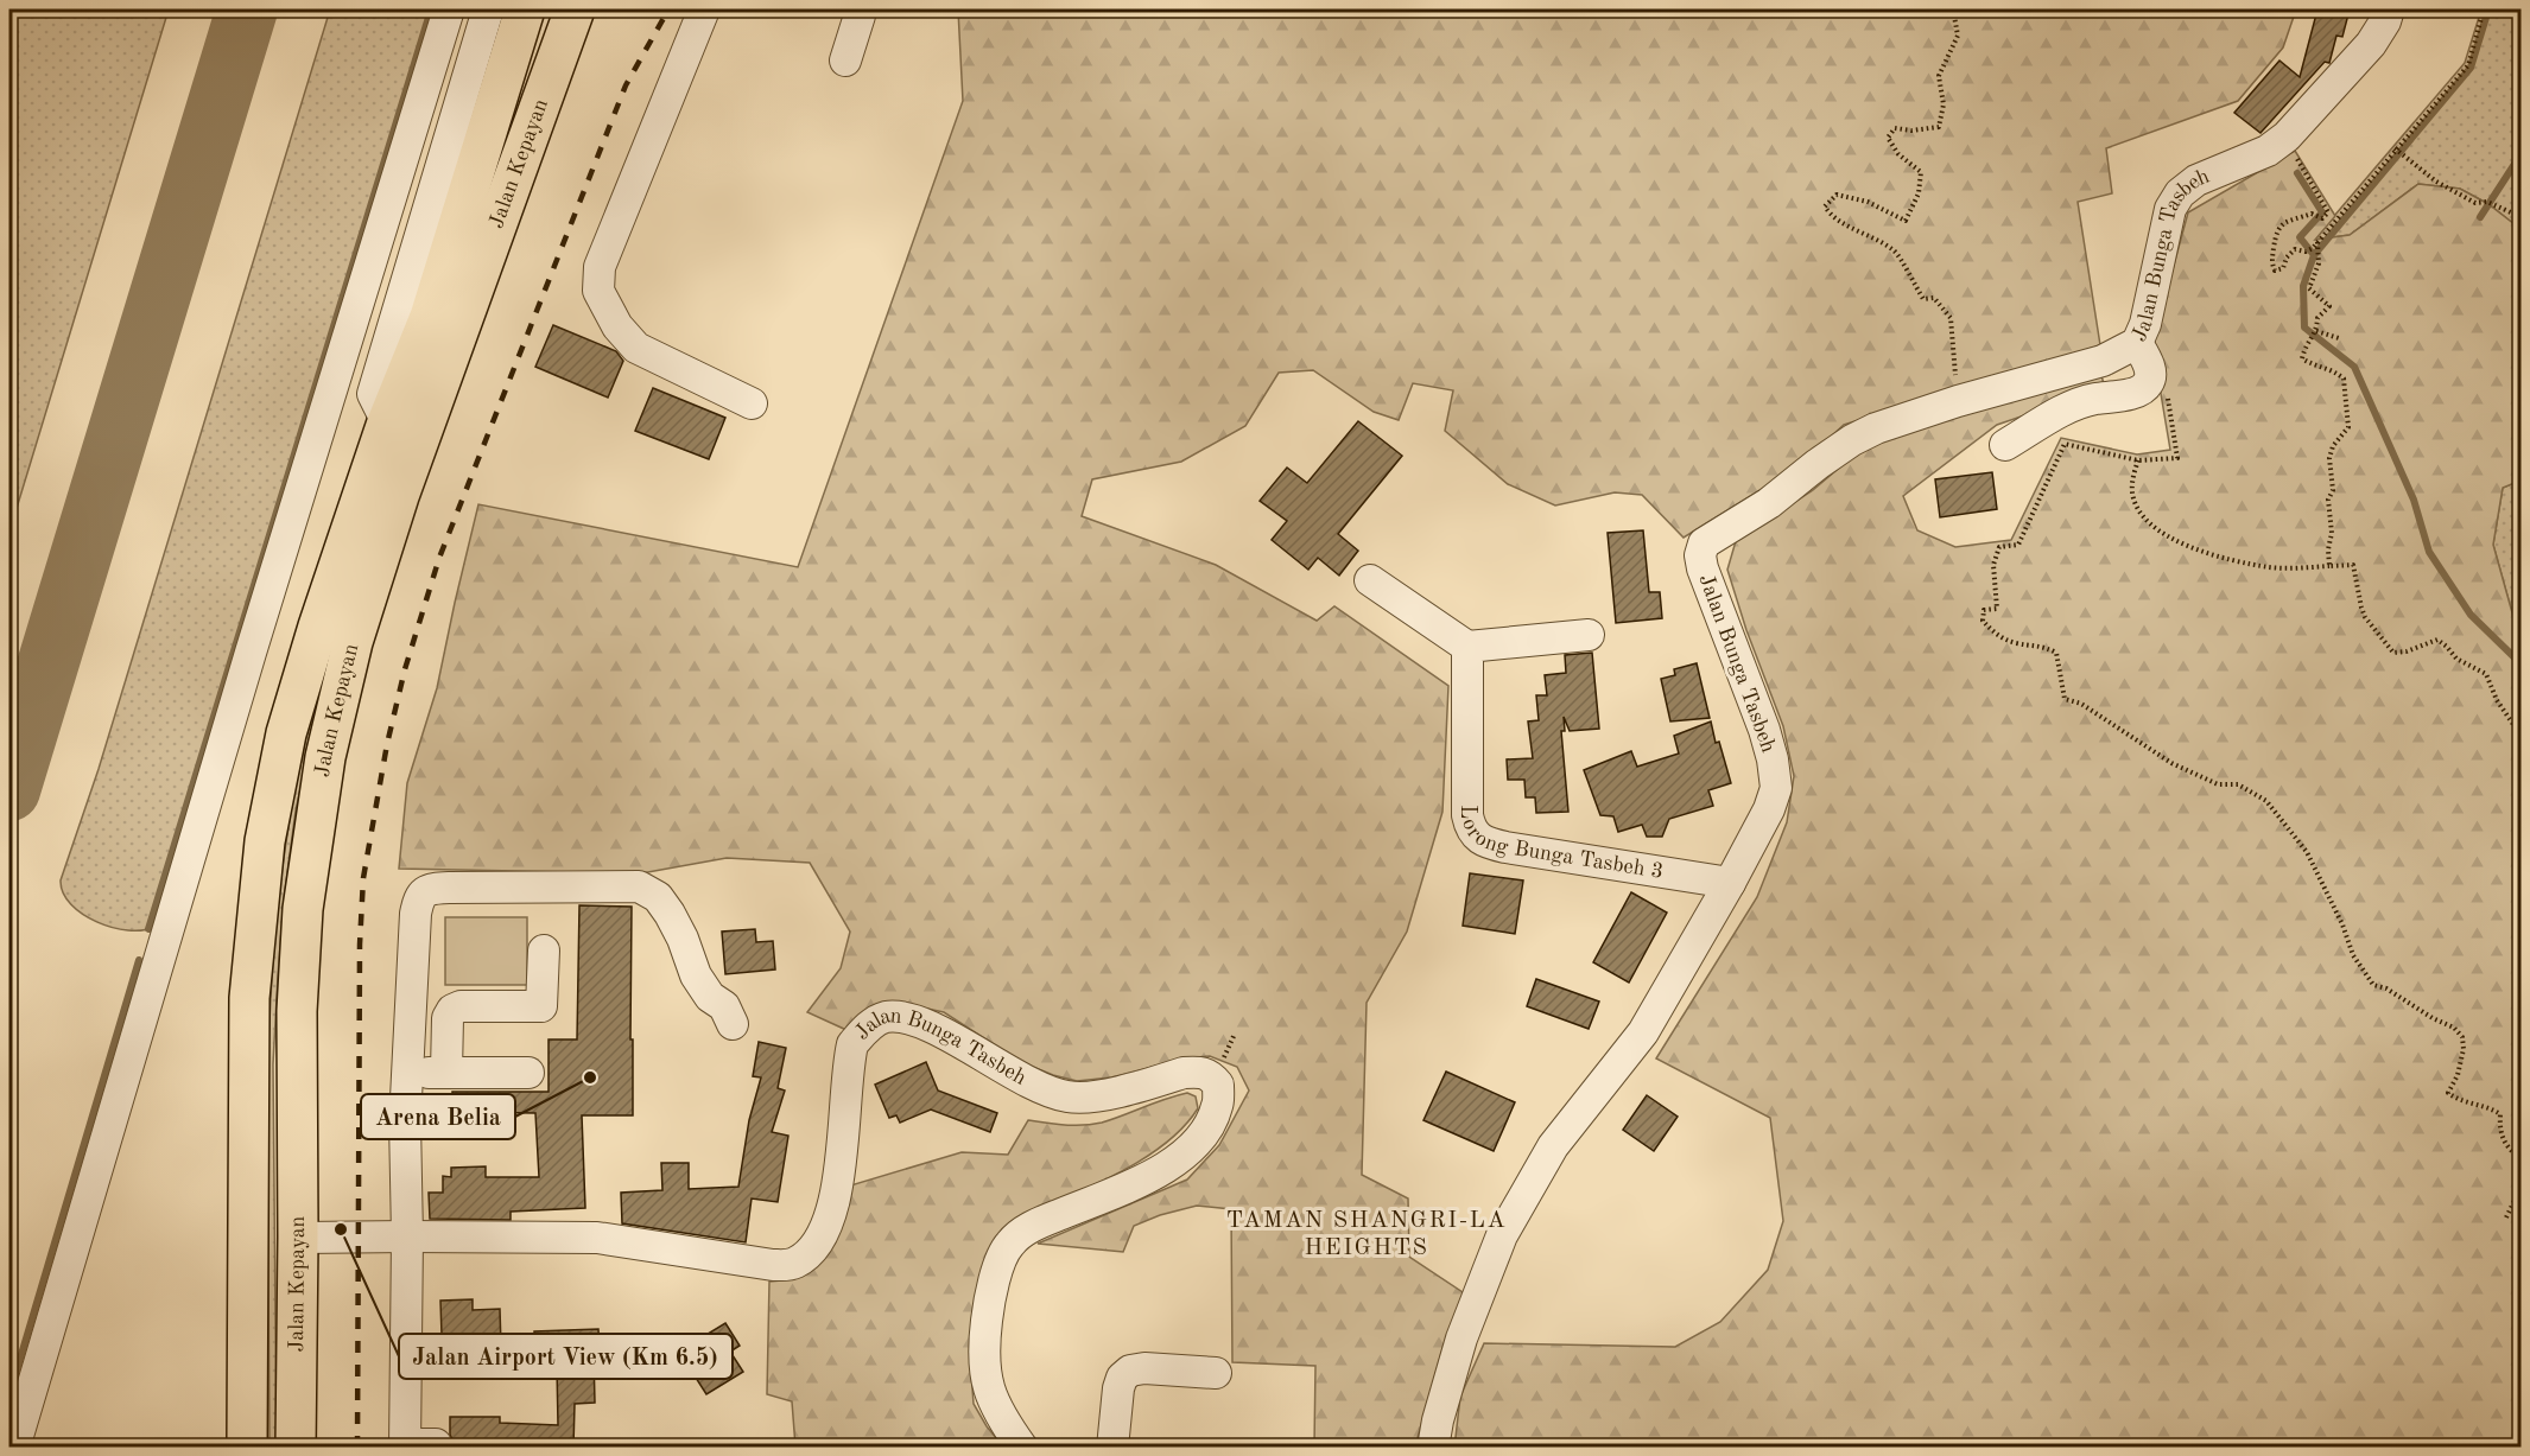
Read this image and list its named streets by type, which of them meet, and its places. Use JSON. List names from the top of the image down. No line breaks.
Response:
{"streets":{"highway":["Jalan Kepayan"],"street":["Jalan Bunga Tasbeh","Lorong Bunga Tasbeh 3"]},"crossings":[["Jalan Kepayan","Jalan Bunga Tasbeh"],["Jalan Bunga Tasbeh","Lorong Bunga Tasbeh 3"]],"districts":["TAMAN SHANGRI-LA HEIGHTS"],"places":["Arena Belia","Jalan Airport View (Km 6.5)"]}
